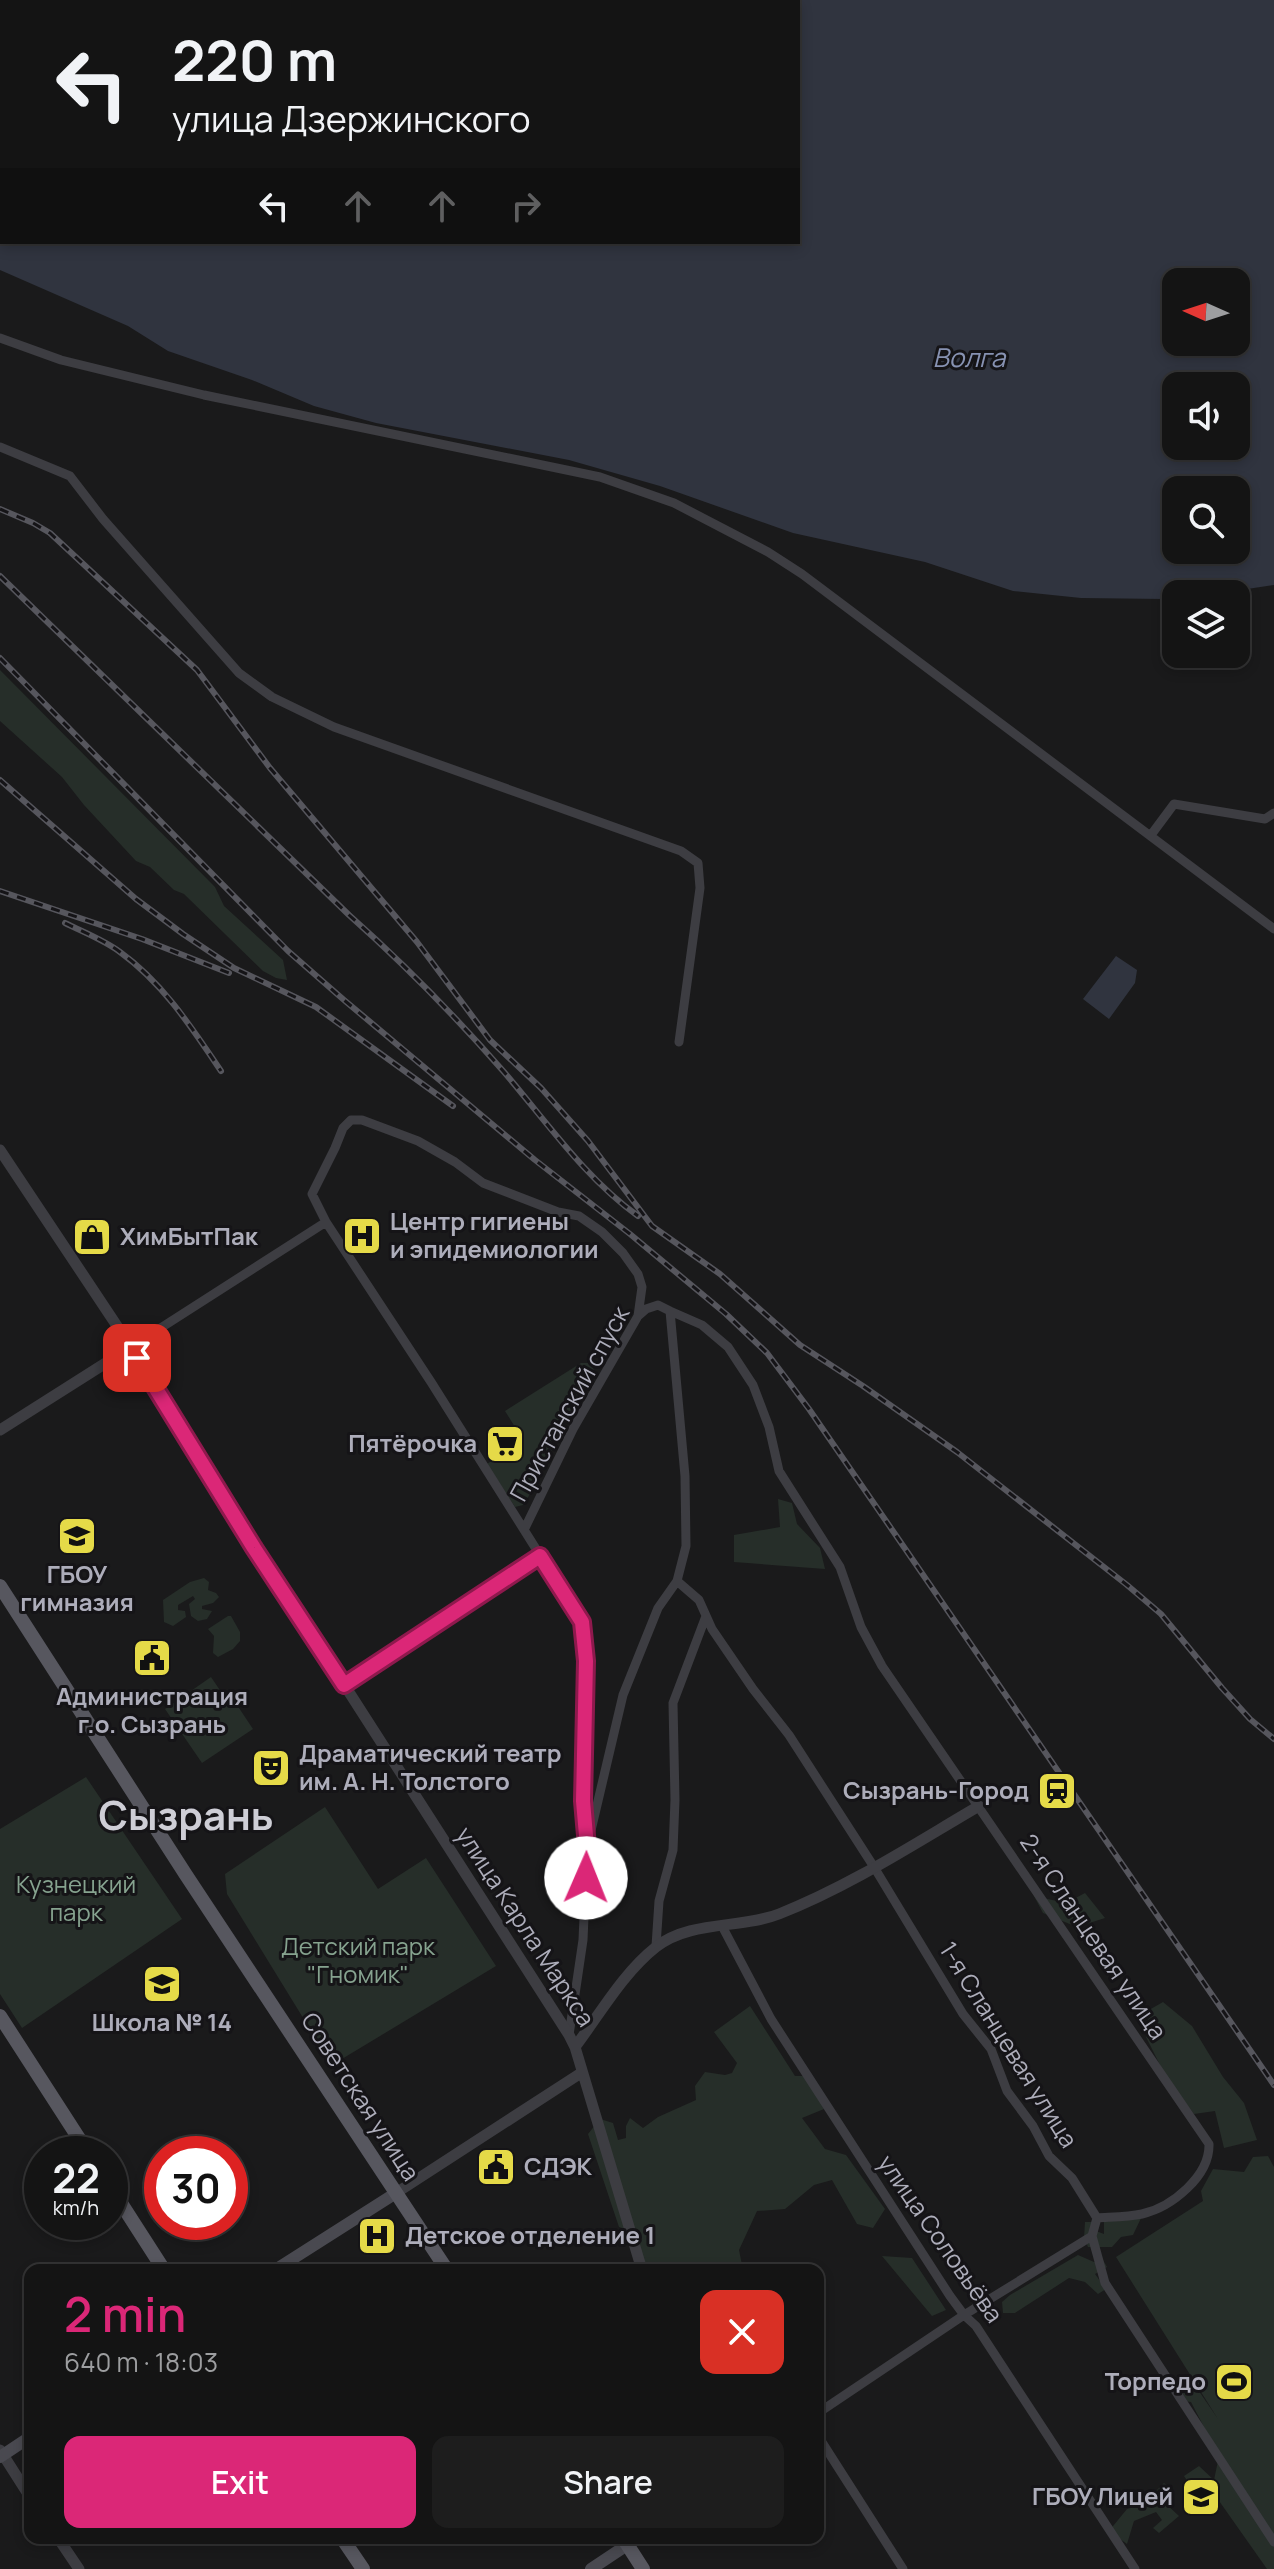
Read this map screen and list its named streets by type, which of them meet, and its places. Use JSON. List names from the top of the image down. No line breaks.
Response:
{"streets":{"main road":["Советская улица"],"street":["Пристанский спуск","улица Карла Маркса","2-я Сланцевая улица","1-я Сланцевая улица","улица Соловьёва"]},"crossings":[["Пристанский спуск","2-я Сланцевая улица"],["2-я Сланцевая улица","1-я Сланцевая улица"]],"districts":["Сызрань"],"water":["Волга"],"parks":["Кузнецкий парк","Детский парк \"Гномик\""],"places":{"hospital":["Центр гигиены и эпидемиологии","Детское отделение 1"],"shop":["ХимБытПак"],"supermarket":["Пятёрочка"],"school or university":["ГБОУ гимназия","Школа № 14","ГБОУ Лицей"],"public building":["Администрация г.о. Сызрань","СДЭК"],"theatre":["Драматический театр им. А. Н. Толстого"],"station":["Сызрань-Город"],"sports":["Торпедо"]},"north":"left","page":{"turn":["220 m","улица Дзержинского"],"speed":"22 km/h","limit":"30","heading":["2 min","640 m · 18:03"],"buttons":["Exit","Share"]}}
